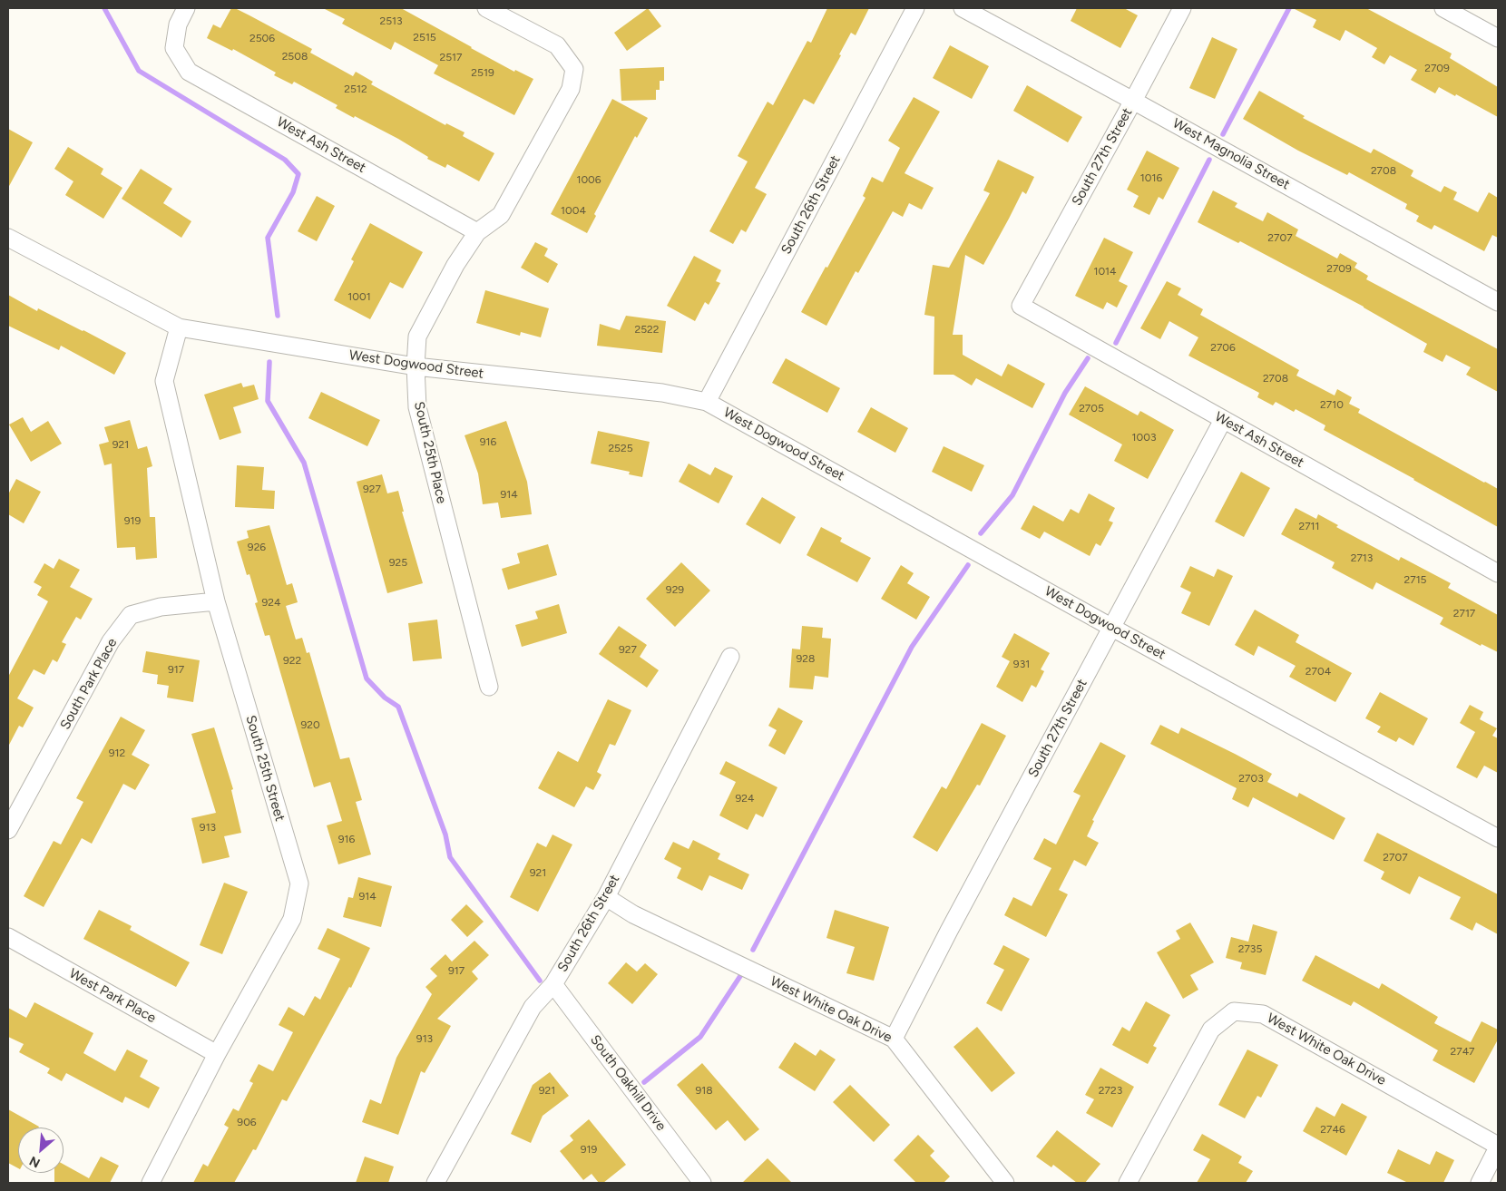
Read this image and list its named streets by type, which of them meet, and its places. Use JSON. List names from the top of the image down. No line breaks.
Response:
{"streets":{"street":["West Ash Street","West Magnolia Street","South 27th Street","South 26th Street","West Dogwood Street","South 25th Place","South Park Place","South 25th Street","West Park Place","West White Oak Drive","South Oakhill Drive"]},"crossings":[["West Ash Street","South 27th Street"],["West Ash Street","South 25th Place"],["West Magnolia Street","South 27th Street"],["South 27th Street","West Dogwood Street"],["South 27th Street","West White Oak Drive"],["South 26th Street","West Dogwood Street"],["South 26th Street","West White Oak Drive"],["South 26th Street","South Oakhill Drive"],["West Dogwood Street","South 25th Place"],["West Dogwood Street","South 25th Street"],["South Park Place","South 25th Street"],["South 25th Street","West Park Place"]],"house_numbers":["2513","2515","2506","2508","2517","2709","2519","2512","2708","1016","1006","1004","2707","2709","1014","1001","2522","2706","2708","2710","2705","1003","916","921","2525","927","914","919","2711","926","2713","925","2715","929","924","2717","927","928","922","931","917","2704","920","912","2703","924","913","916","2707","921","914","2735","917","913","2747","921","918","2723","906","2746","919"],"north":"bottom left"}
